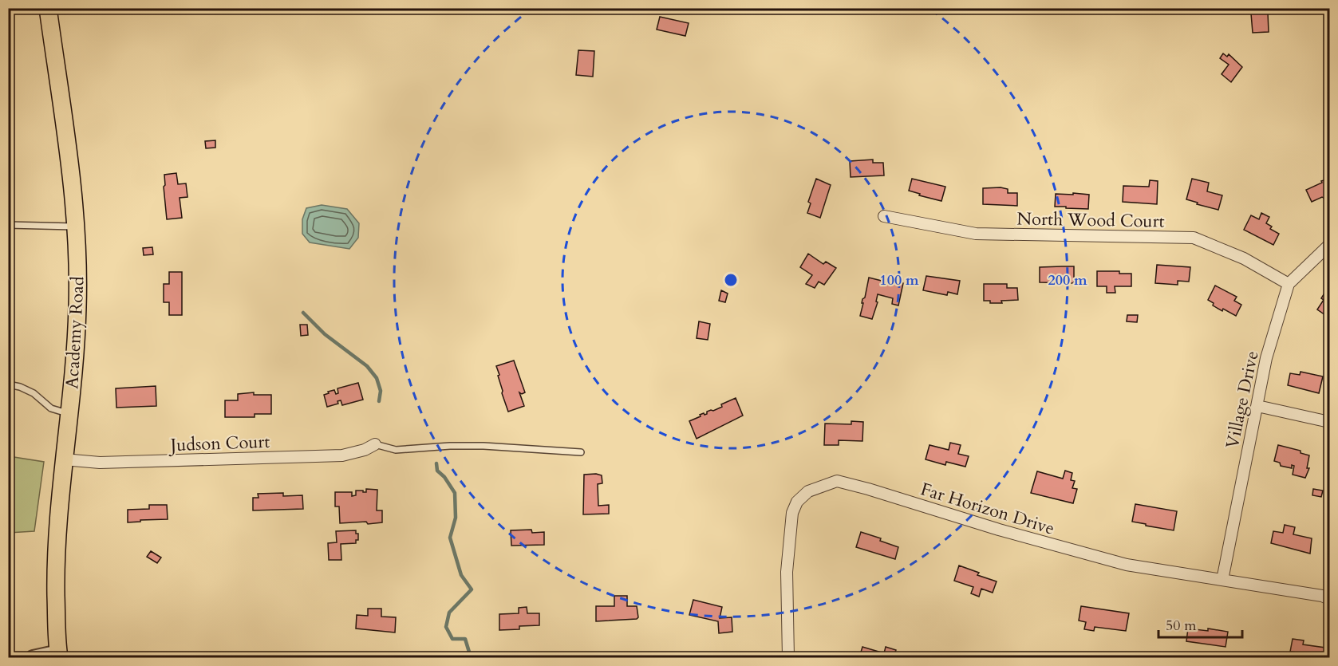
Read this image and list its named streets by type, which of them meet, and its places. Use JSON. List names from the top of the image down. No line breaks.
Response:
{"streets":{"main road":["Academy Road"],"street":["North Wood Court","Village Drive","Judson Court","Far Horizon Drive"]},"crossings":[["North Wood Court","Village Drive"],["Academy Road","Judson Court"],["Village Drive","Far Horizon Drive"]],"scale_bar":"50 m","rings":["100 m","200 m"]}
